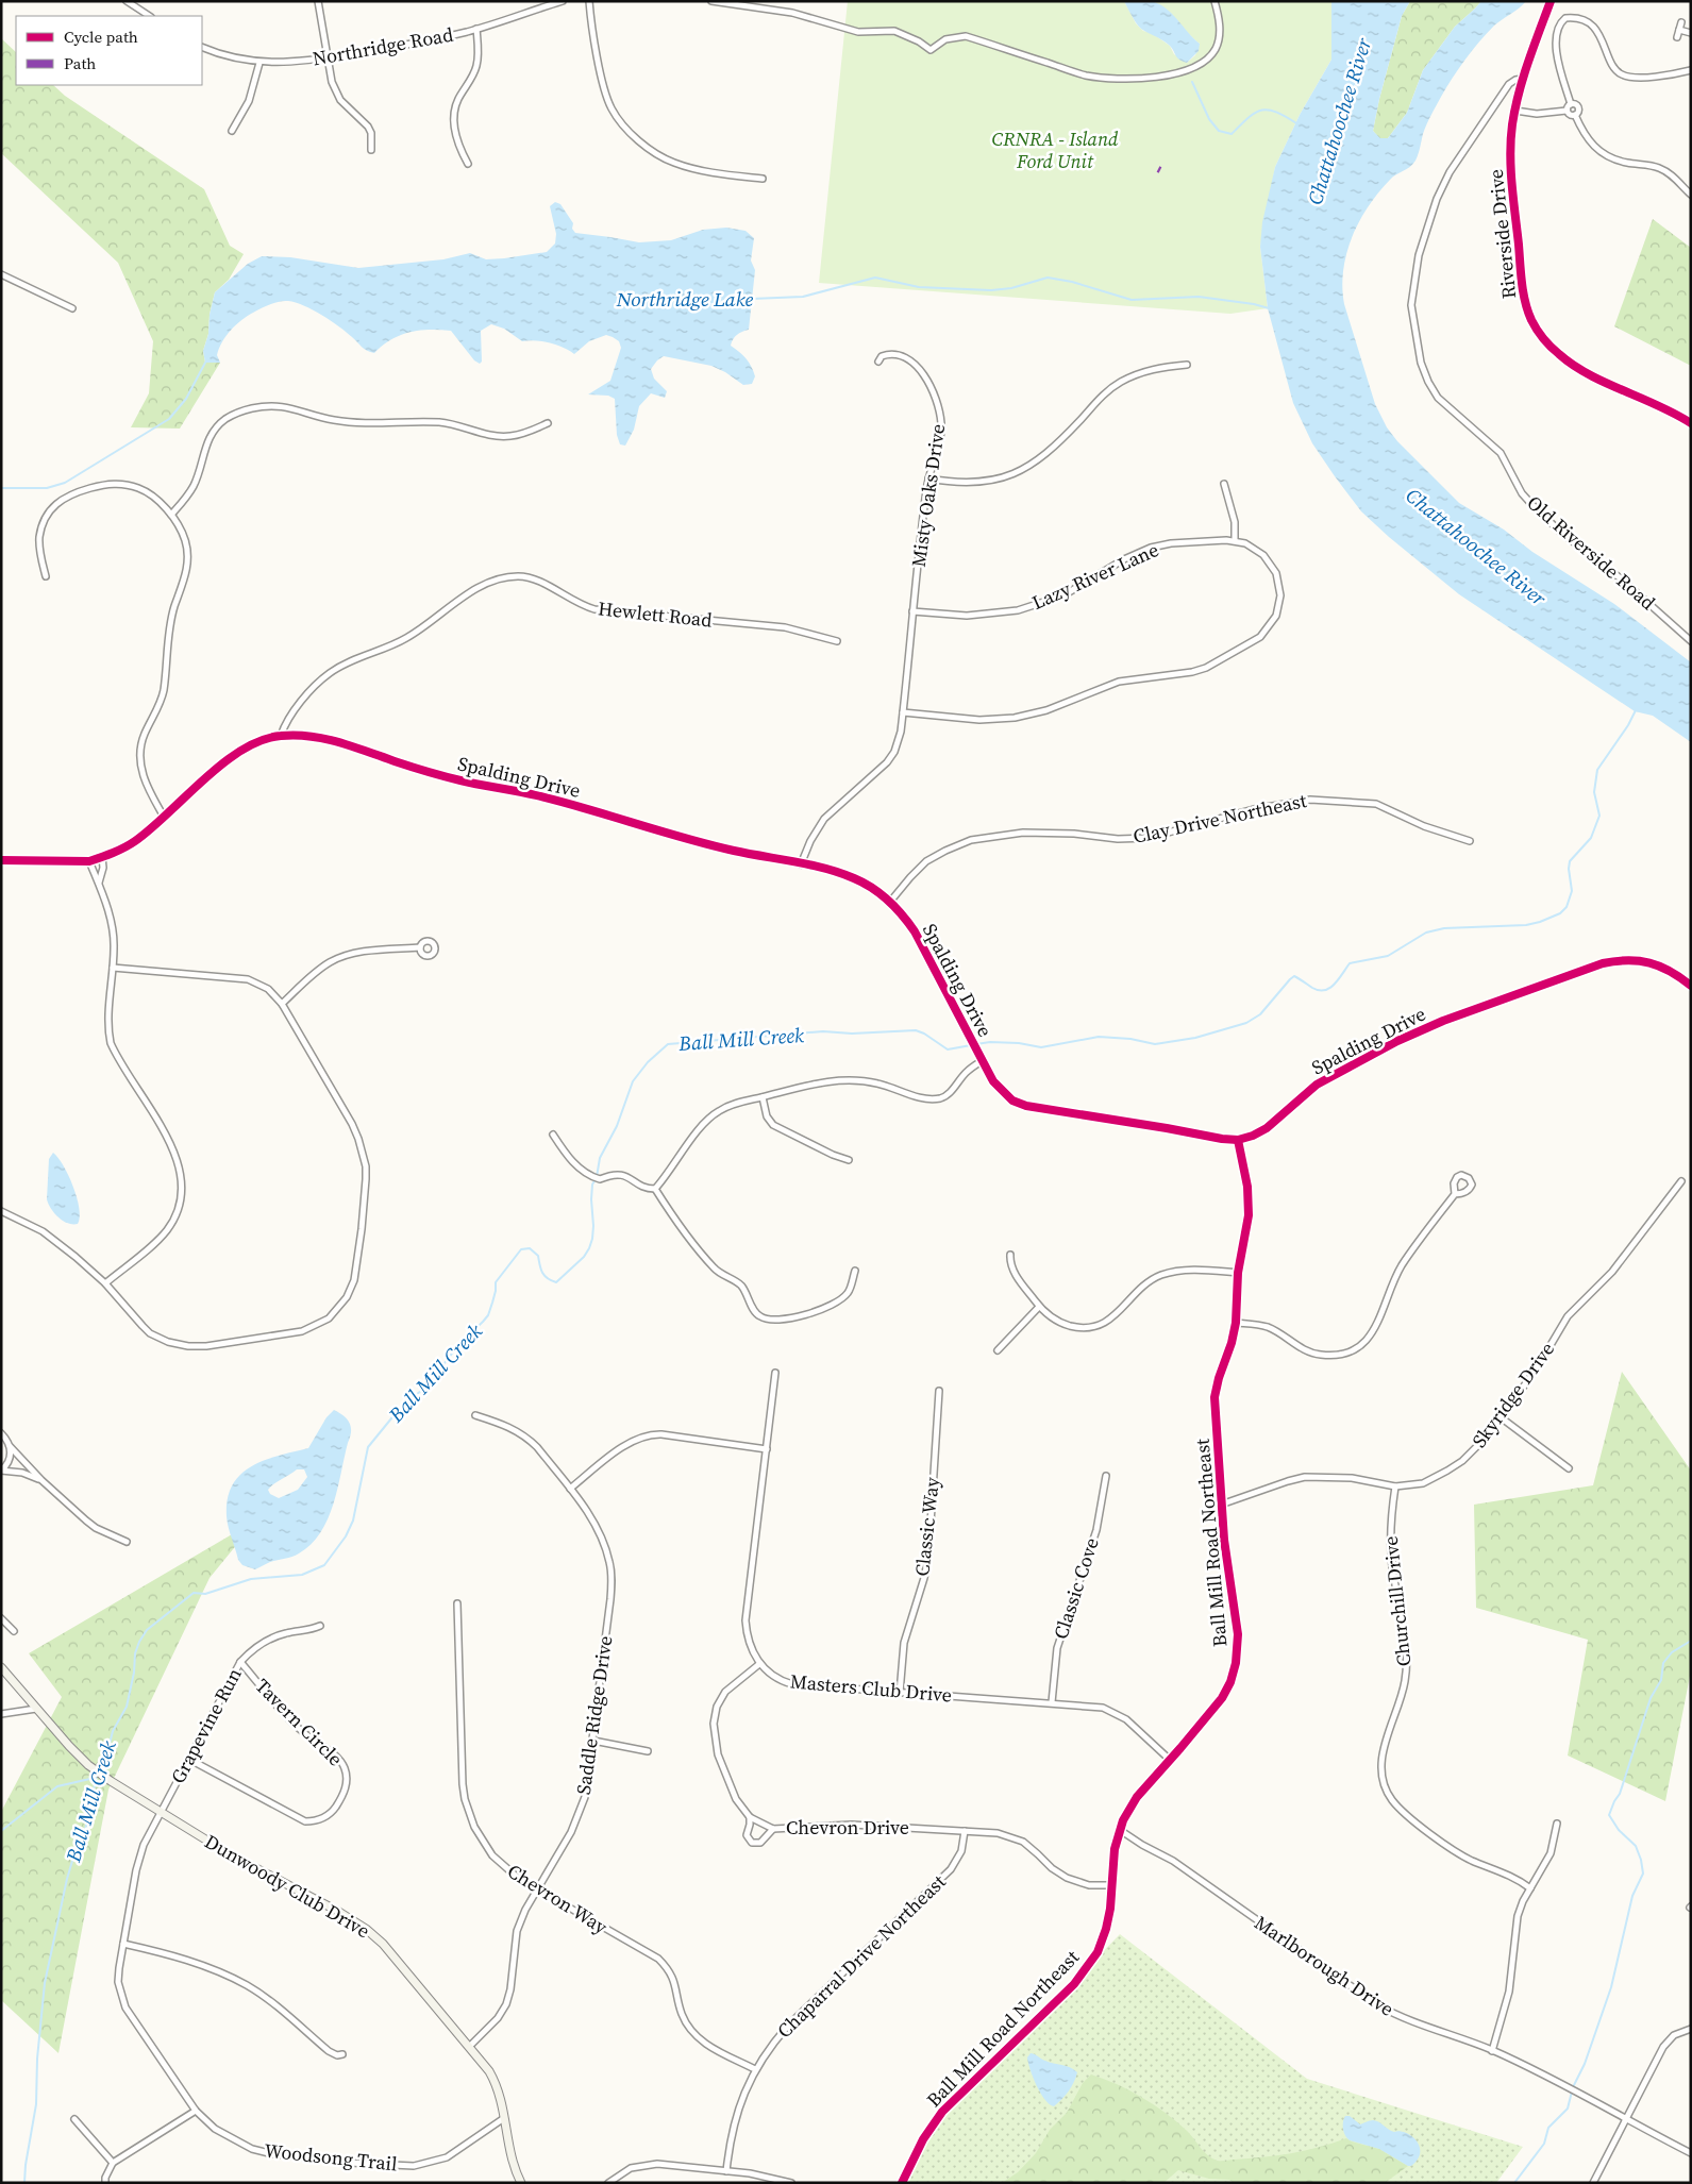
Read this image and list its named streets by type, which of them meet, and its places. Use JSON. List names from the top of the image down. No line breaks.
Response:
{"streets":{"street":["Northridge Road","Riverside Drive","Misty Oaks Drive","Old Riverside Road","Lazy River Lane","Hewlett Road","Spalding Drive","Clay Drive Northeast","Skyridge Drive","Classic Way","Ball Mill Road Northeast","Classic Cove","Churchill Drive","Masters Club Drive","Saddle Ridge Drive","Tavern Circle","Grapevine Run","Chevron Drive","Dunwoody Club Drive","Chevron Way","Chaparral Drive Northeast","Marlborough Drive","Woodsong Trail"]},"crossings":[["Riverside Drive","Old Riverside Road"],["Misty Oaks Drive","Lazy River Lane"],["Hewlett Road","Spalding Drive"],["Spalding Drive","Clay Drive Northeast"],["Spalding Drive","Ball Mill Road Northeast"],["Skyridge Drive","Ball Mill Road Northeast"],["Skyridge Drive","Churchill Drive"],["Classic Way","Masters Club Drive"],["Ball Mill Road Northeast","Masters Club Drive"],["Ball Mill Road Northeast","Chevron Drive"],["Ball Mill Road Northeast","Marlborough Drive"],["Classic Cove","Masters Club Drive"],["Saddle Ridge Drive","Dunwoody Club Drive"],["Saddle Ridge Drive","Chevron Way"],["Tavern Circle","Grapevine Run"],["Grapevine Run","Dunwoody Club Drive"],["Grapevine Run","Woodsong Trail"],["Chevron Drive","Chaparral Drive Northeast"],["Dunwoody Club Drive","Woodsong Trail"],["Chevron Way","Chaparral Drive Northeast"]],"water":["Chattahoochee River","Northridge Lake","Ball Mill Creek"],"parks":["CRNRA - Island Ford Unit"],"legend":["Cycle path","Path"]}
